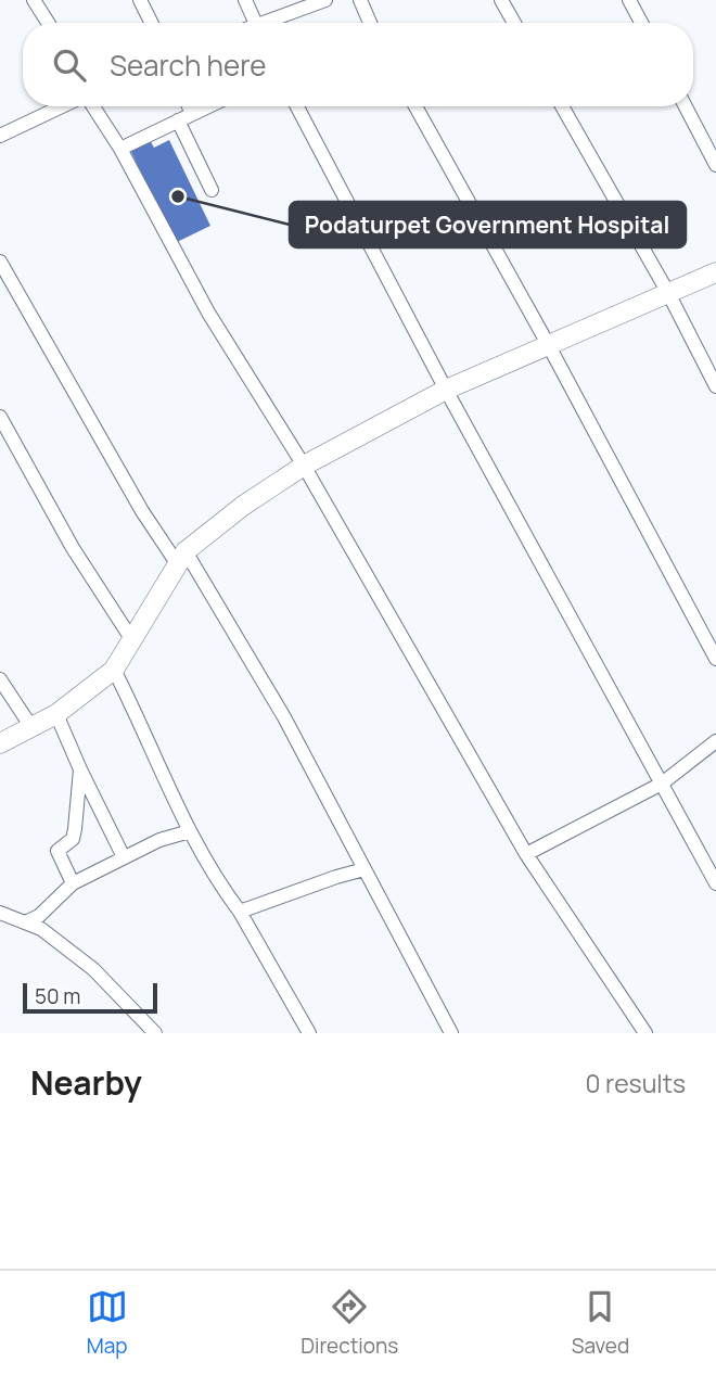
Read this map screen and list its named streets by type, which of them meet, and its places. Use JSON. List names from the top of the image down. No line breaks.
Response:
{"places":["Podaturpet Government Hospital"],"scale_bar":"50 m","page":{"search":"Search here","scale":"50 m","heading":["Nearby","0 results"],"nav":["Map","Directions","Saved"]}}
